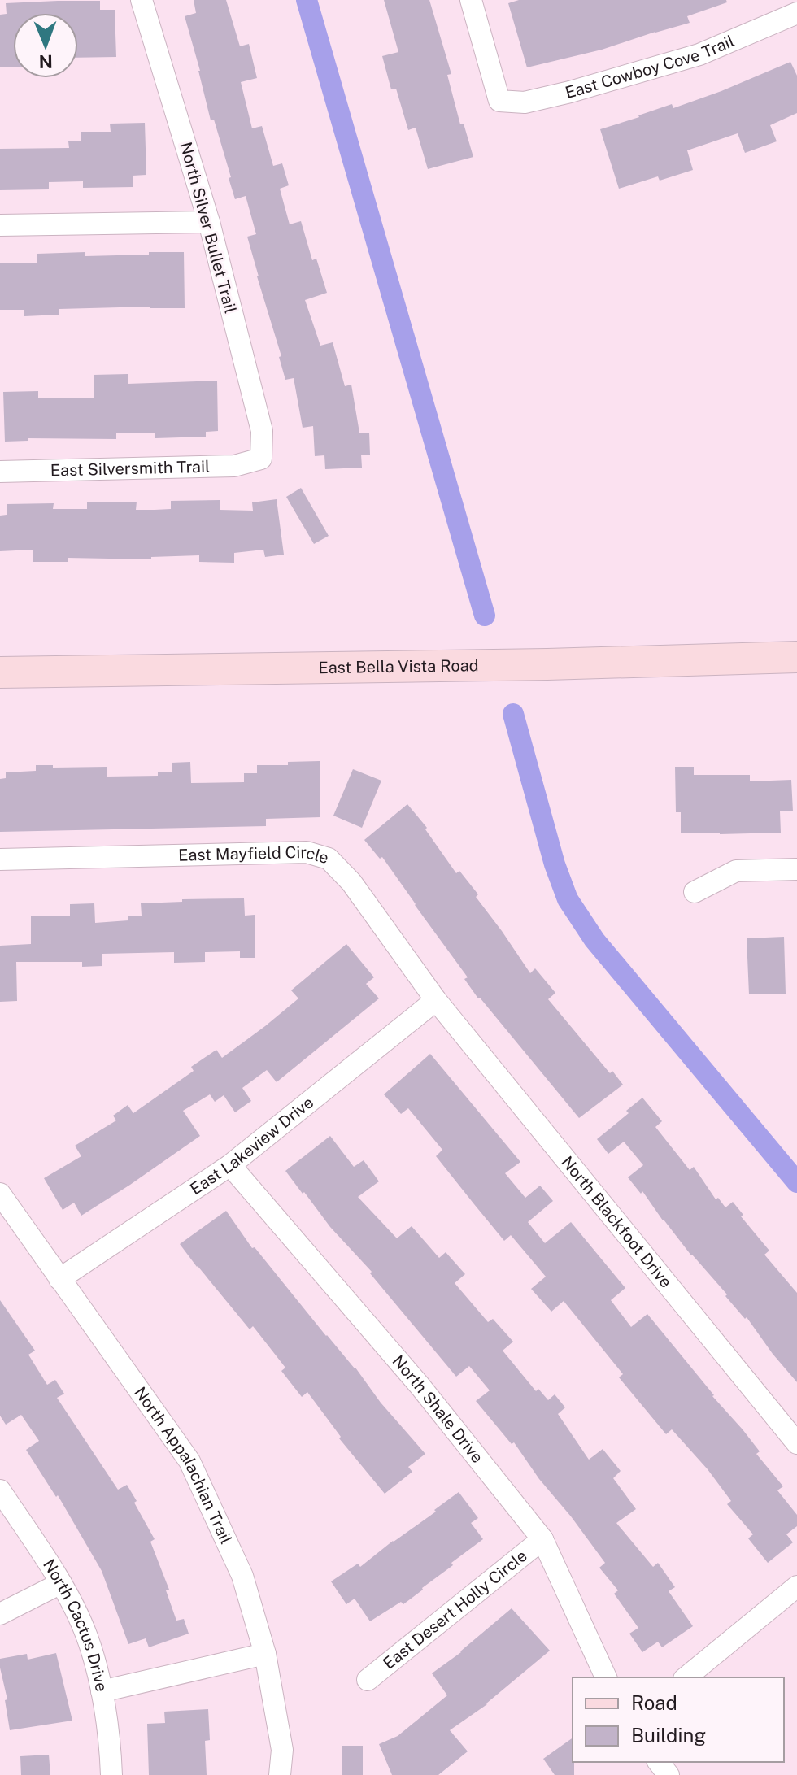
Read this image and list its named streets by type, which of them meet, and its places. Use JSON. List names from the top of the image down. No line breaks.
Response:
{"streets":{"street":["East Cowboy Cove Trail","North Silver Bullet Trail","East Silversmith Trail","East Bella Vista Road","East Mayfield Circle","East Lakeview Drive","North Blackfoot Drive","North Shale Drive","North Appalachian Trail","East Desert Holly Circle","North Cactus Drive"]},"crossings":[["North Silver Bullet Trail","East Silversmith Trail"],["East Mayfield Circle","East Lakeview Drive"],["East Mayfield Circle","North Blackfoot Drive"],["East Lakeview Drive","North Blackfoot Drive"],["East Lakeview Drive","North Shale Drive"],["East Lakeview Drive","North Appalachian Trail"],["North Shale Drive","East Desert Holly Circle"]],"legend":["Road","Building"],"north":"bottom"}
